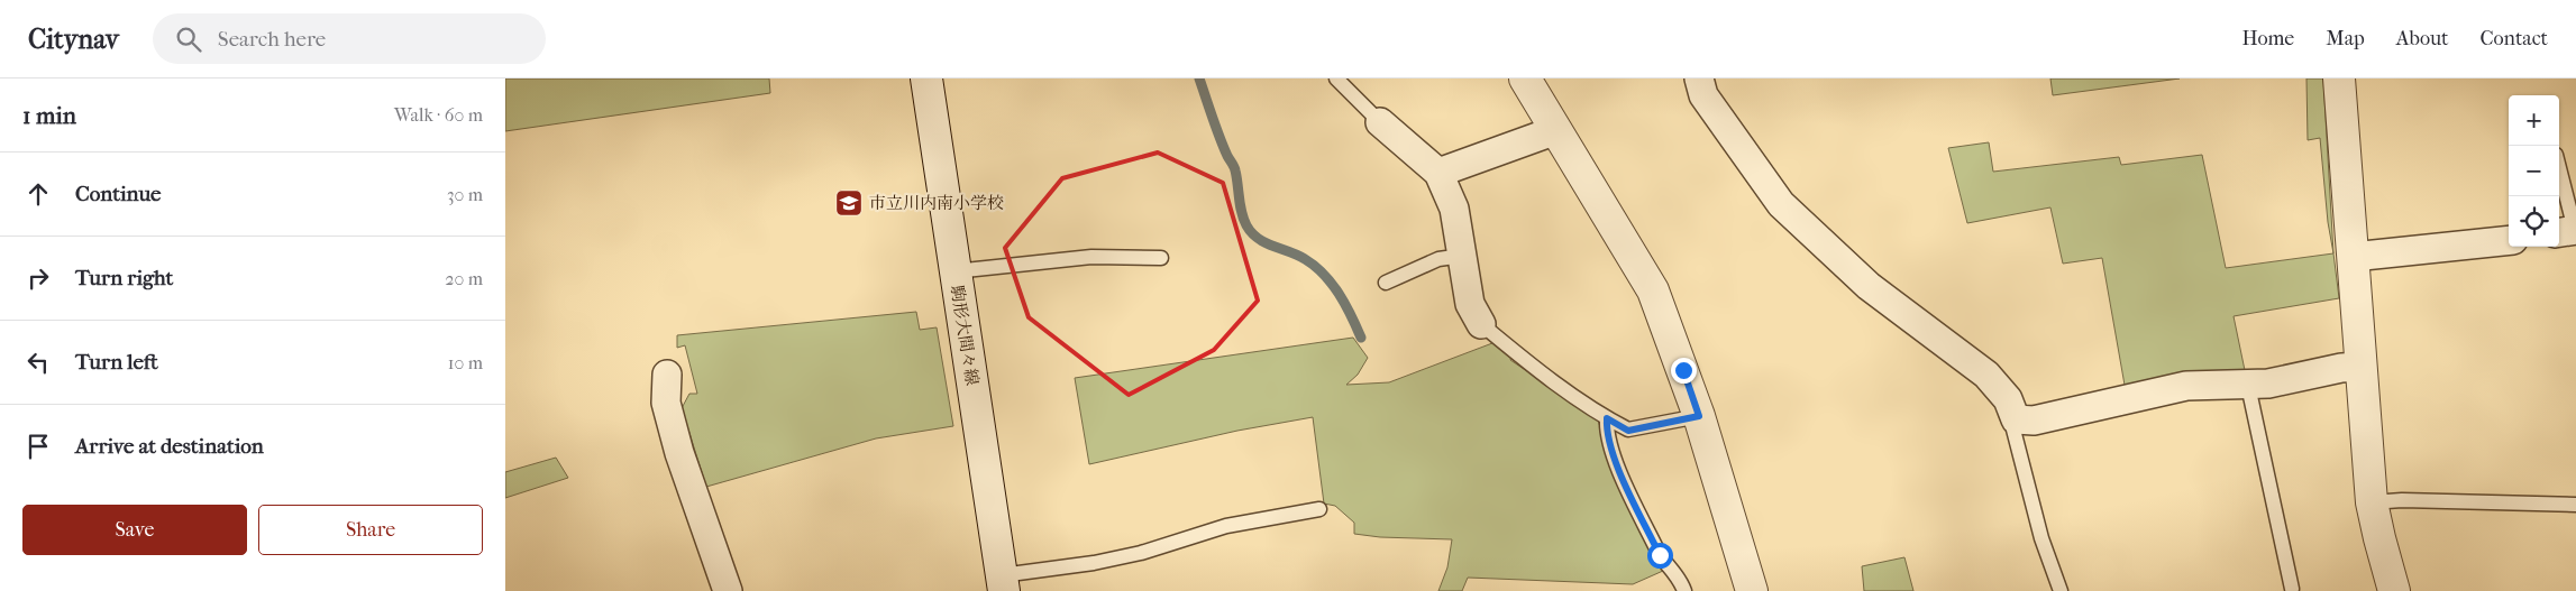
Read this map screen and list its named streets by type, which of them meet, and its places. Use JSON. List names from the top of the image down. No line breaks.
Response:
{"streets":{"street":["駒形大間々線"]},"places":{"school or university":["市立川内南小学校"]},"page":{"header":"Citynav","search":"Search here","nav":["Home","Map","About","Contact"],"heading":["1 min","Walk · 60 m"],"map_buttons":["+","−"],"list":[["Continue","30 m"],["Turn right","20 m"],["Turn left","10 m"],"Arrive at destination"],"buttons":["Save","Share"]}}
